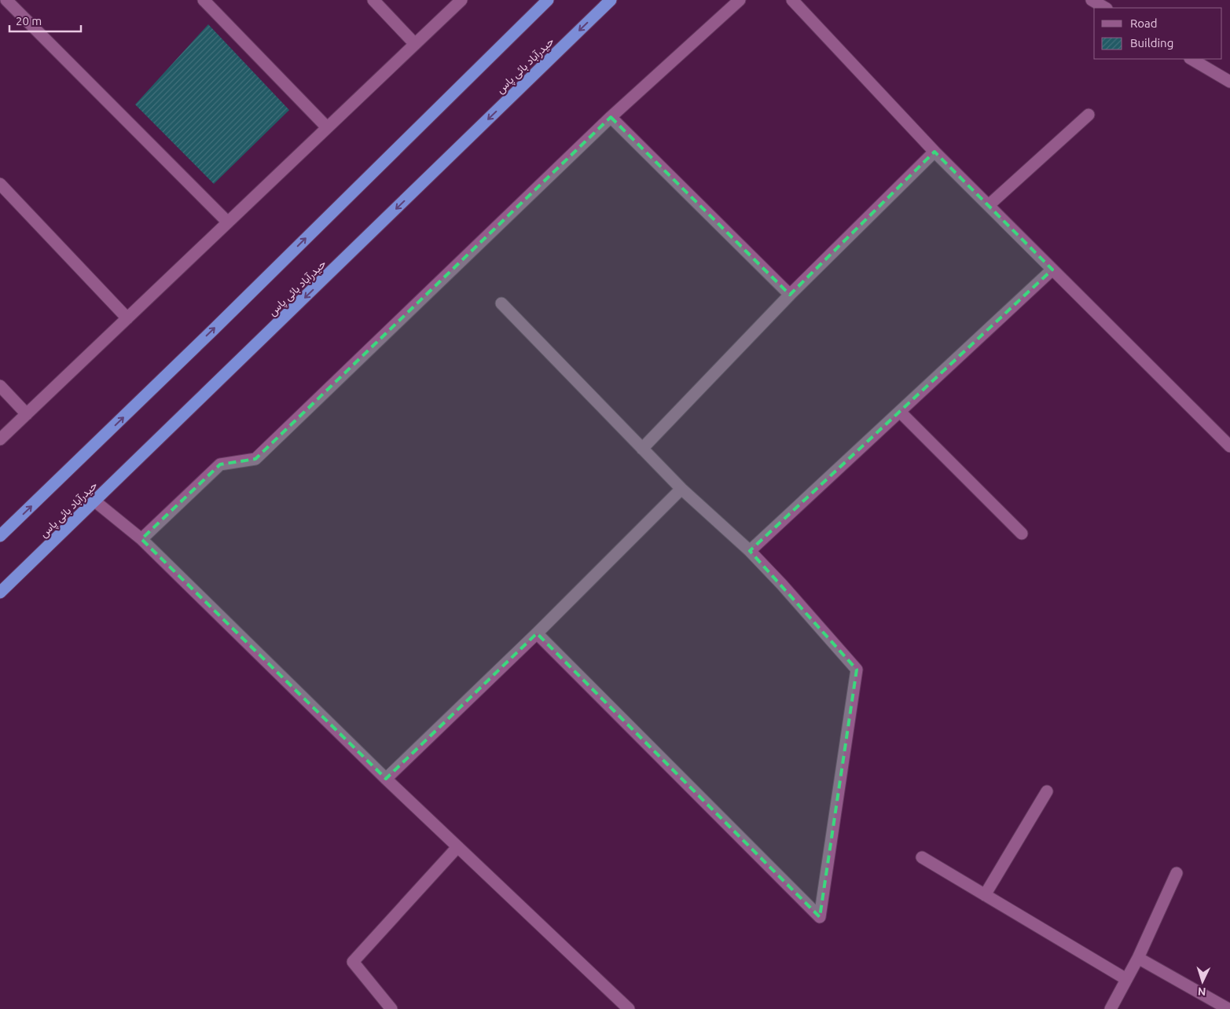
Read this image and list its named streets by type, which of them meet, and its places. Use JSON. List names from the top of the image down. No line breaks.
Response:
{"streets":{"highway":["حیدرآباد بائی پاس"]},"legend":["Road","Building"],"scale_bar":"20 m","north":"bottom"}
